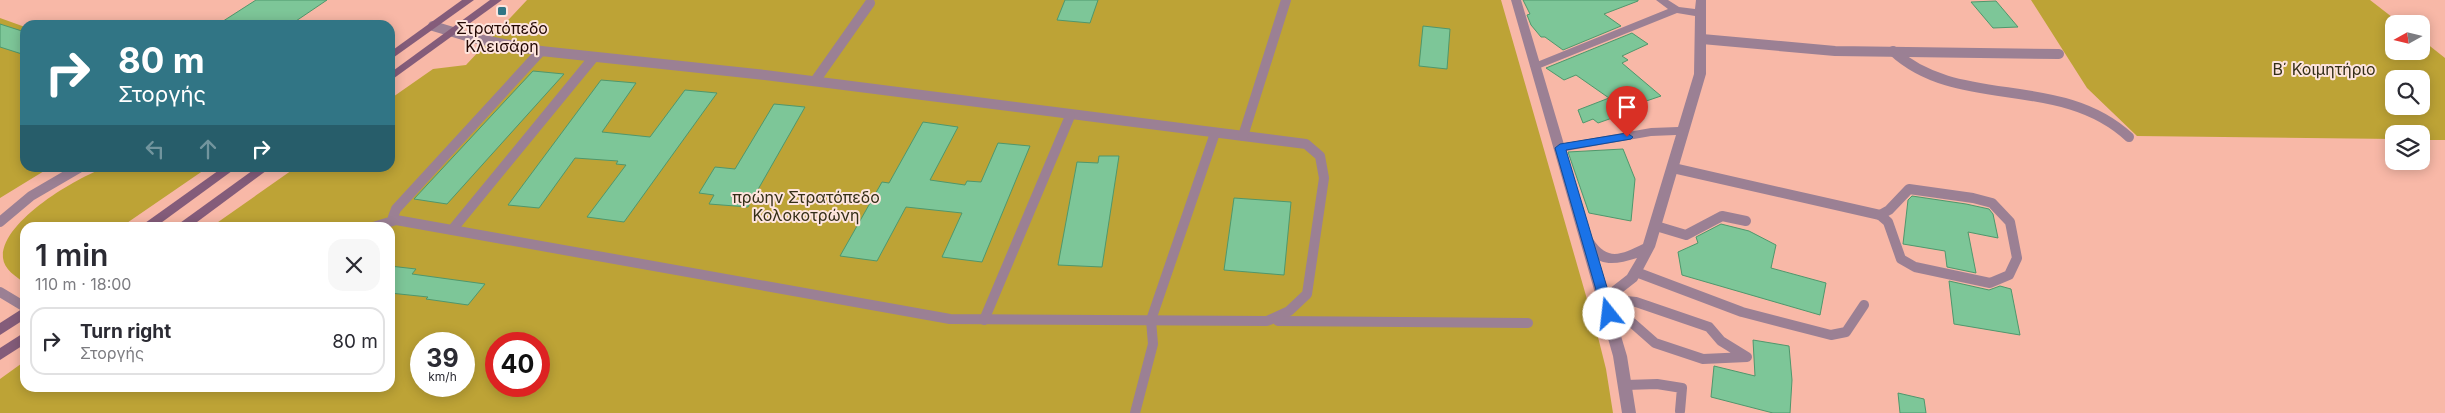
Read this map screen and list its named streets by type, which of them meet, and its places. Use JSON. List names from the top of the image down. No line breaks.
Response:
{"parks":["Β΄ Κοιμητήριο","πρώην Στρατόπεδο Κολοκοτρώνη"],"places":{"transit":["Στρατόπεδο Κλεισάρη"]},"north":"left","page":{"turn":["80 m","Στοργής"],"heading":["1 min","110 m · 18:00"],"list":[{"name":"Turn right","note":"Στοργής","value":"80 m"}],"speed":"39 km/h","limit":"40"}}
